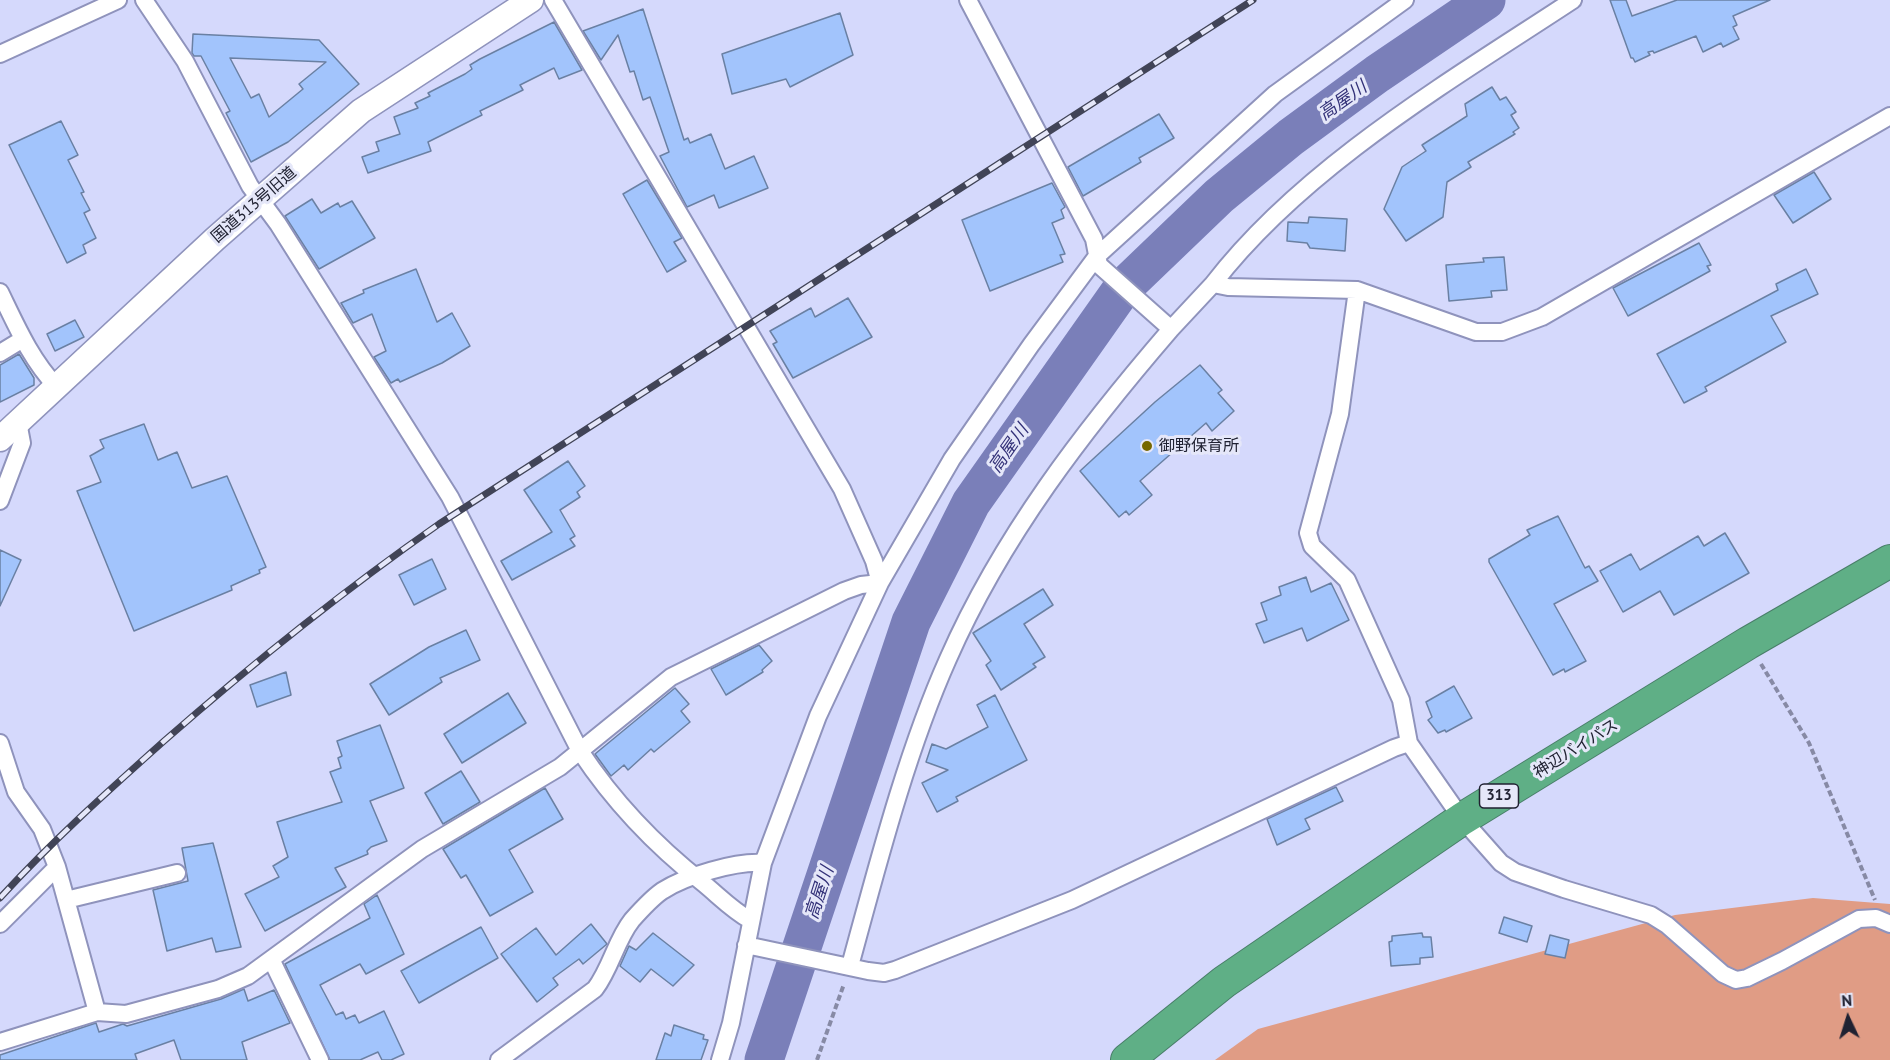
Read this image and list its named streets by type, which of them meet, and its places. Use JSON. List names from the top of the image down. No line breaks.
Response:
{"streets":{"highway":["神辺バイパス","313"],"street":["国道313号旧道"]},"water":["高屋川"],"places":["御野保育所"],"north":"top"}
